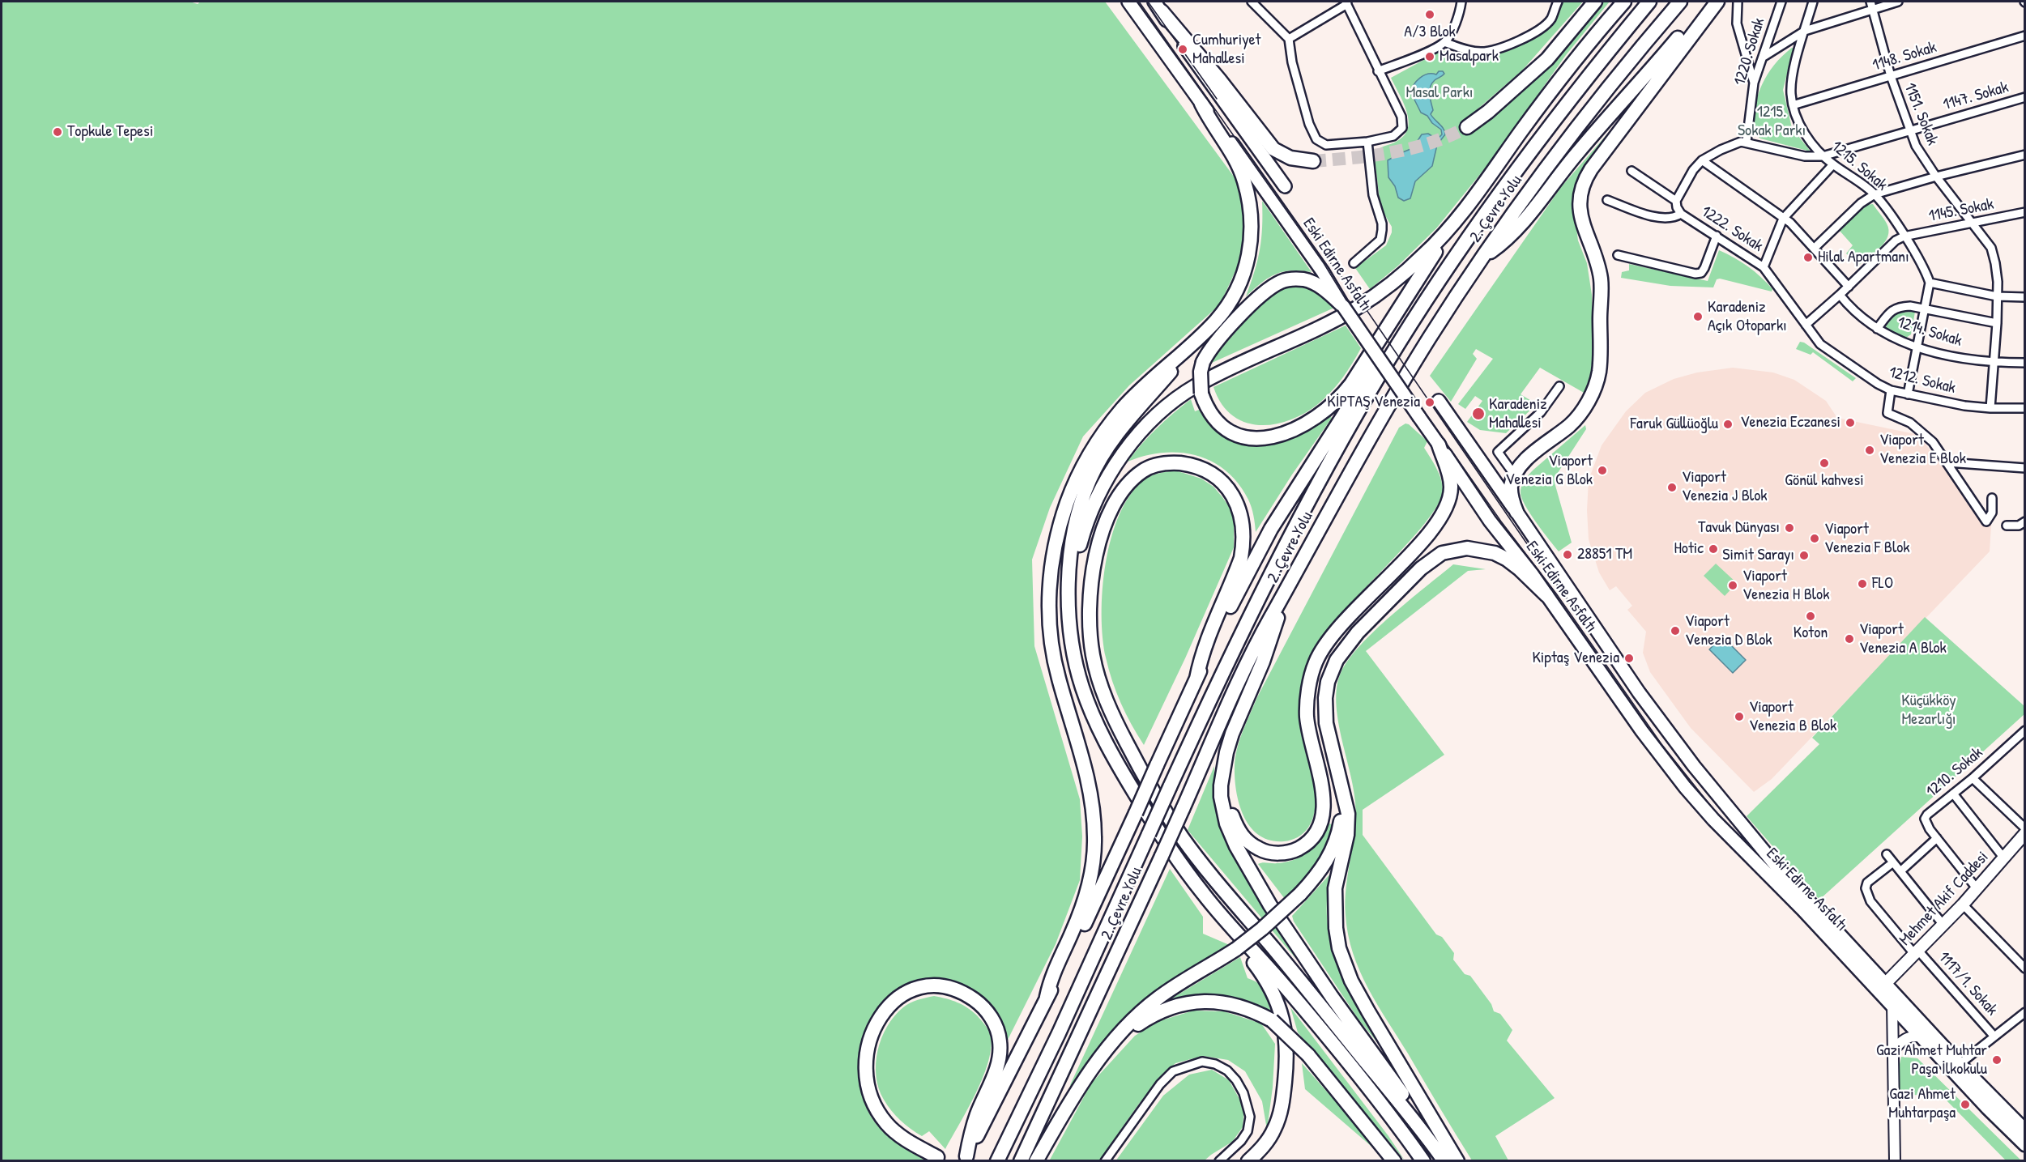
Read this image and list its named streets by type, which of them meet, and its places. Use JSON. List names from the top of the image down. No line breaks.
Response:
{"streets":{"highway":["2. Çevre Yolu"],"main road":["Eski Edirne Asfaltı","Mehmet Akif Caddesi"],"street":["1220. Sokak","1148. Sokak","1147. Sokak","1151. Sokak","1215. Sokak","1145. Sokak","1222. Sokak","1214. Sokak","1212. Sokak","1210. Sokak","1117/1. Sokak"]},"crossings":[["1148. Sokak","1151. Sokak"],["1148. Sokak","1215. Sokak"],["1147. Sokak","1151. Sokak"],["1147. Sokak","1215. Sokak"],["1151. Sokak","1145. Sokak"],["1151. Sokak","1214. Sokak"],["1151. Sokak","1212. Sokak"],["1215. Sokak","1145. Sokak"],["1222. Sokak","1212. Sokak"],["Eski Edirne Asfaltı","Mehmet Akif Caddesi"],["1210. Sokak","Mehmet Akif Caddesi"],["Mehmet Akif Caddesi","1117/1. Sokak"]],"parks":["Masal Parkı","1215. Sokak Parkı","Küçükköy Mezarlığı"],"places":["A/3 Blok","Cumhuriyet Mahallesi","Masalpark","Topkule Tepesi","Hilal Apartmanı","Karadeniz Açık Otoparkı","KİPTAŞ Venezia","Karadeniz Mahallesi","Venezia Eczanesi","Faruk Güllüoğlu","Viaport Venezia E Blok","Gönül kahvesi","Viaport Venezia G Blok","Viaport Venezia J Blok","Tavuk Dünyası","Viaport Venezia F Blok","Hotic","28851 TM","Simit Sarayı","FLO","Viaport Venezia H Blok","Koton","Viaport Venezia D Blok","Viaport Venezia A Blok","Kiptaş Venezia","Viaport Venezia B Blok","Gazi Ahmet Muhtar Paşa İlkokulu","Gazi Ahmet Muhtarpaşa"]}
